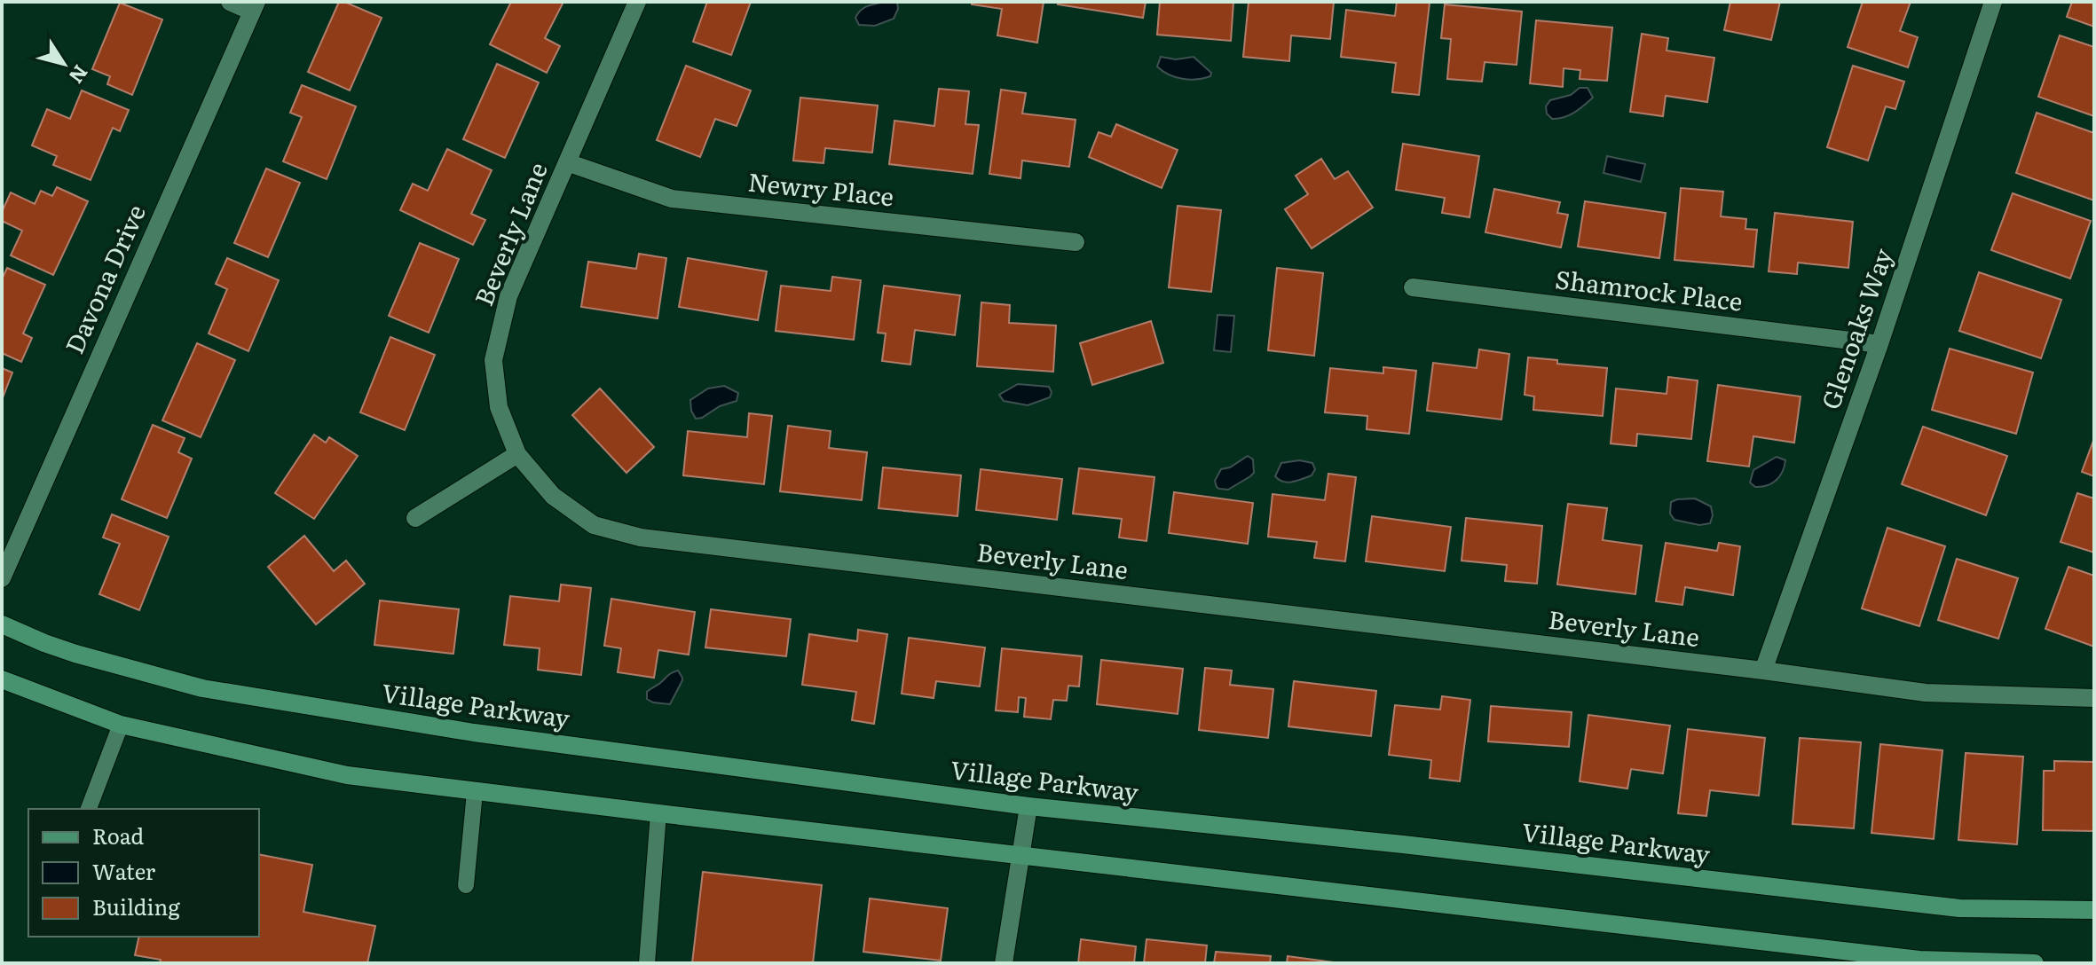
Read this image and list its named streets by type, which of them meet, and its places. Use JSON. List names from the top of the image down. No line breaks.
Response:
{"streets":{"street":["Newry Place","Beverly Lane","Davona Drive","Shamrock Place","Glenoaks Way","Village Parkway"]},"crossings":[["Newry Place","Beverly Lane"],["Beverly Lane","Glenoaks Way"],["Shamrock Place","Glenoaks Way"]],"legend":["Road","Water","Building"],"north":"bottom right"}
